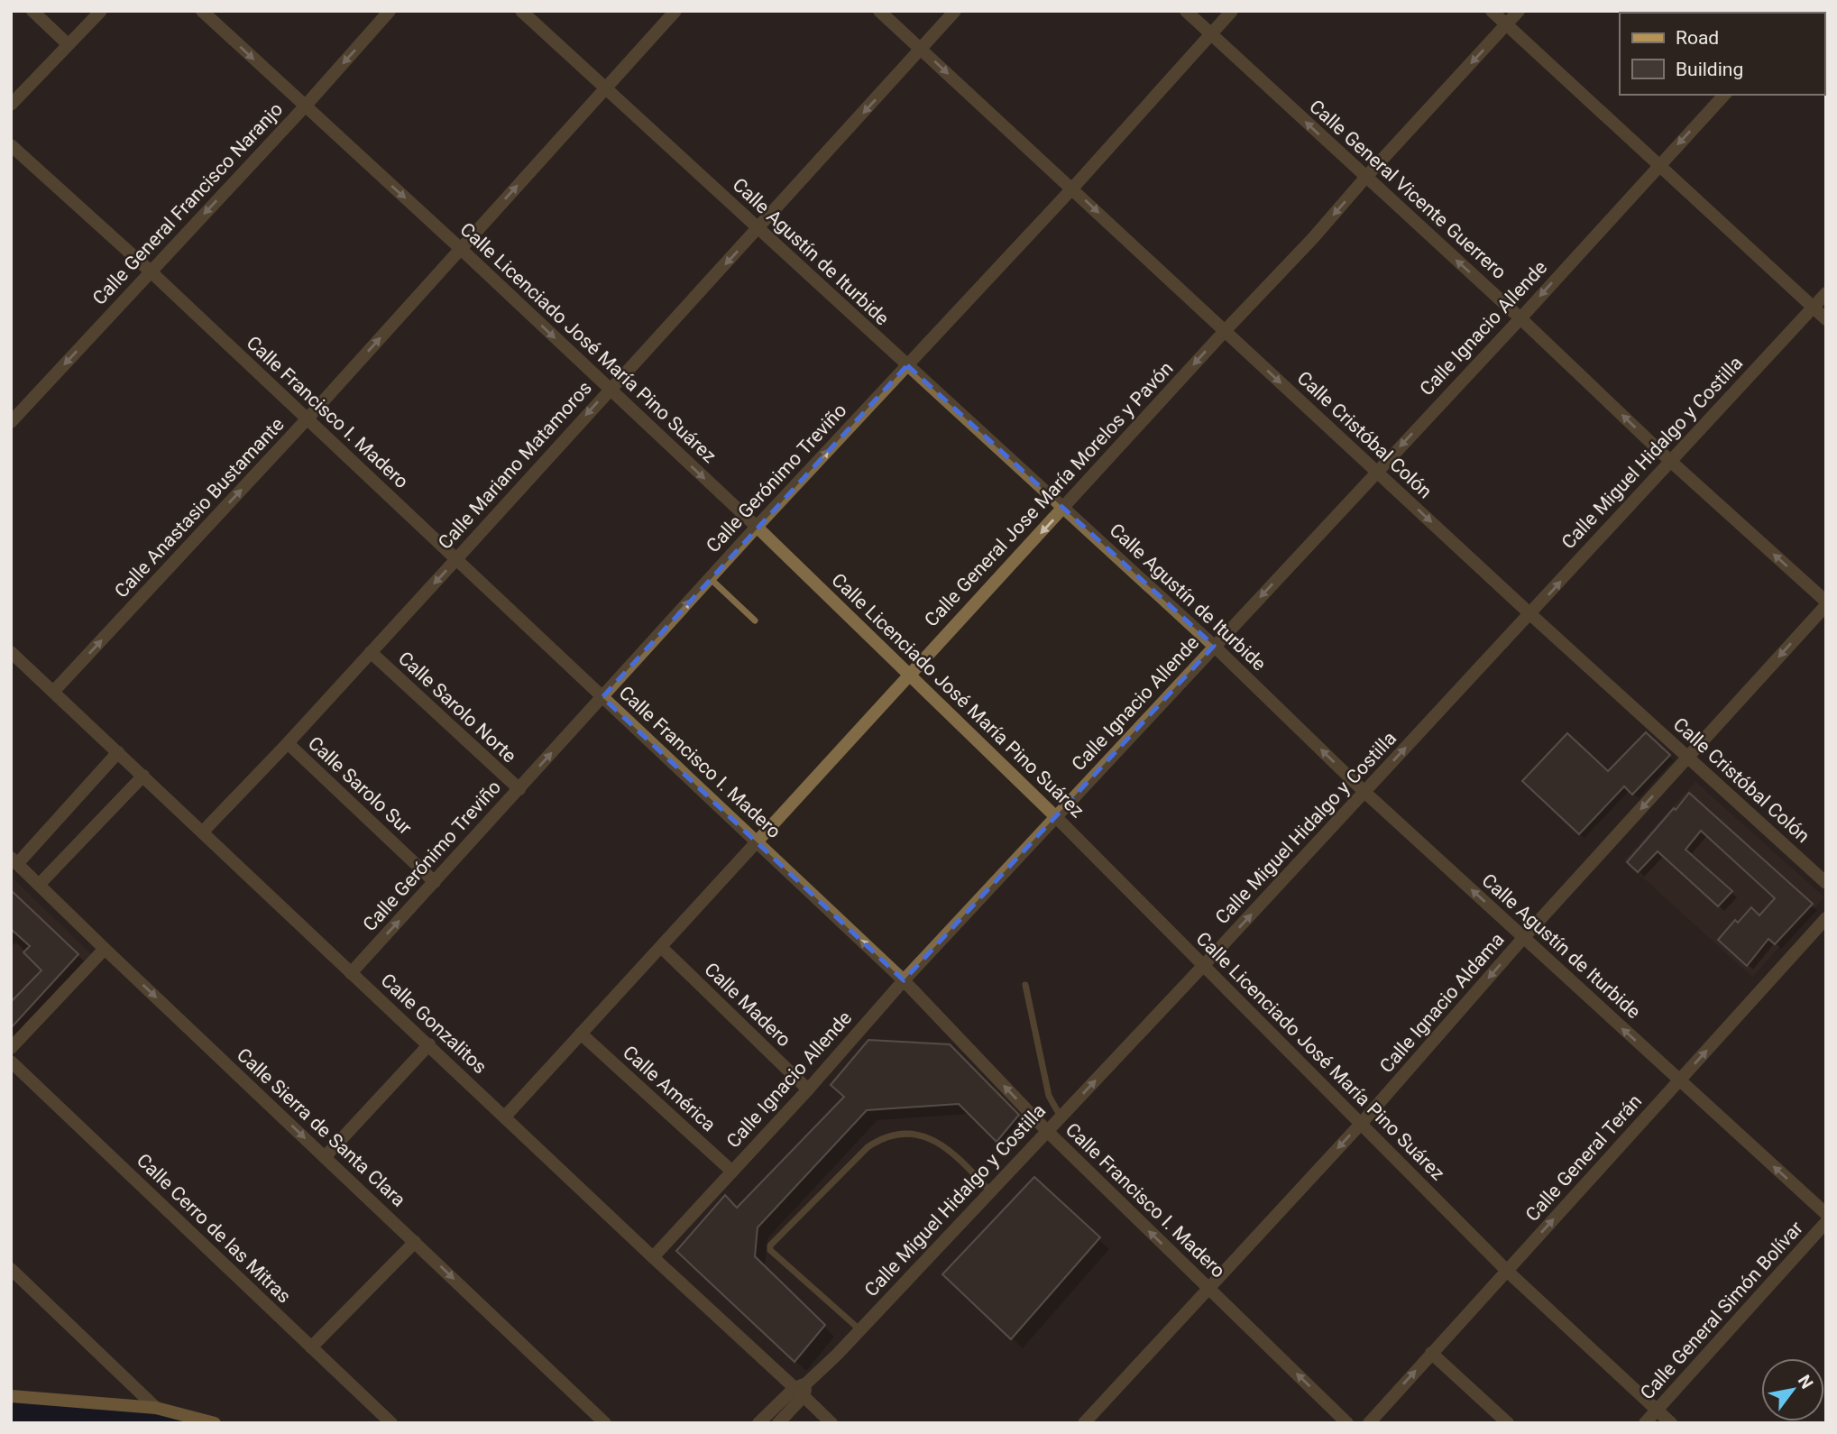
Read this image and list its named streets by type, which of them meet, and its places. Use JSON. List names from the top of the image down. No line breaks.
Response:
{"streets":{"street":["Calle General Vicente Guerrero","Calle General Francisco Naranjo","Calle Agustín de Iturbide","Calle Ignacio Allende","Calle Licenciado José María Pino Suárez","Calle Francisco I. Madero","Calle Cristóbal Colón","Calle Miguel Hidalgo y Costilla","Calle Mariano Matamoros","Calle Gerónimo Treviño","Calle General Jose María Morelos y Pavón","Calle Anastasio Bustamante","Calle Sarolo Norte","Calle Sarolo Sur","Calle Ignacio Aldama","Calle Madero","Calle Gonzalitos","Calle América","Calle Sierra de Santa Clara","Calle General Terán","Calle Cerro de las Mitras","Calle General Simón Bolívar"]},"crossings":[["Calle General Vicente Guerrero","Calle Ignacio Allende"],["Calle General Vicente Guerrero","Calle Miguel Hidalgo y Costilla"],["Calle General Vicente Guerrero","Calle Gerónimo Treviño"],["Calle General Vicente Guerrero","Calle General Jose María Morelos y Pavón"],["Calle General Vicente Guerrero","Calle Ignacio Aldama"],["Calle General Francisco Naranjo","Calle Licenciado José María Pino Suárez"],["Calle General Francisco Naranjo","Calle Francisco I. Madero"],["Calle Agustín de Iturbide","Calle Ignacio Allende"],["Calle Agustín de Iturbide","Calle Miguel Hidalgo y Costilla"],["Calle Agustín de Iturbide","Calle Mariano Matamoros"],["Calle Agustín de Iturbide","Calle Gerónimo Treviño"],["Calle Agustín de Iturbide","Calle General Jose María Morelos y Pavón"],["Calle Agustín de Iturbide","Calle Anastasio Bustamante"],["Calle Agustín de Iturbide","Calle Ignacio Aldama"],["Calle Agustín de Iturbide","Calle General Terán"],["Calle Ignacio Allende","Calle Licenciado José María Pino Suárez"],["Calle Ignacio Allende","Calle Francisco I. Madero"],["Calle Ignacio Allende","Calle Cristóbal Colón"],["Calle Ignacio Allende","Calle Madero"],["Calle Ignacio Allende","Calle Gonzalitos"],["Calle Ignacio Allende","Calle América"],["Calle Licenciado José María Pino Suárez","Calle Miguel Hidalgo y Costilla"],["Calle Licenciado José María Pino Suárez","Calle Mariano Matamoros"],["Calle Licenciado José María Pino Suárez","Calle Gerónimo Treviño"],["Calle Licenciado José María Pino Suárez","Calle General Jose María Morelos y Pavón"],["Calle Licenciado José María Pino Suárez","Calle Anastasio Bustamante"],["Calle Licenciado José María Pino Suárez","Calle Ignacio Aldama"],["Calle Licenciado José María Pino Suárez","Calle General Terán"],["Calle Licenciado José María Pino Suárez","Calle General Simón Bolívar"],["Calle Francisco I. Madero","Calle Miguel Hidalgo y Costilla"],["Calle Francisco I. Madero","Calle Mariano Matamoros"],["Calle Francisco I. Madero","Calle Gerónimo Treviño"],["Calle Francisco I. Madero","Calle General Jose María Morelos y Pavón"],["Calle Francisco I. Madero","Calle Anastasio Bustamante"],["Calle Francisco I. Madero","Calle Ignacio Aldama"],["Calle Cristóbal Colón","Calle Miguel Hidalgo y Costilla"],["Calle Cristóbal Colón","Calle Mariano Matamoros"],["Calle Cristóbal Colón","Calle Gerónimo Treviño"],["Calle Cristóbal Colón","Calle General Jose María Morelos y Pavón"],["Calle Cristóbal Colón","Calle Ignacio Aldama"],["Calle Miguel Hidalgo y Costilla","Calle Gonzalitos"],["Calle Mariano Matamoros","Calle Sarolo Norte"],["Calle Mariano Matamoros","Calle Sarolo Sur"],["Calle Mariano Matamoros","Calle Gonzalitos"],["Calle Gerónimo Treviño","Calle Sarolo Norte"],["Calle Gerónimo Treviño","Calle Sarolo Sur"],["Calle Gerónimo Treviño","Calle Gonzalitos"],["Calle General Jose María Morelos y Pavón","Calle Madero"],["Calle General Jose María Morelos y Pavón","Calle Gonzalitos"],["Calle General Jose María Morelos y Pavón","Calle América"],["Calle Anastasio Bustamante","Calle Gonzalitos"]],"one_way":["Calle General Vicente Guerrero","Calle General Francisco Naranjo","Calle Agustín de Iturbide","Calle Ignacio Allende","Calle Licenciado José María Pino Suárez","Calle Francisco I. Madero","Calle Cristóbal Colón","Calle Miguel Hidalgo y Costilla","Calle Mariano Matamoros","Calle Gerónimo Treviño","Calle General Jose María Morelos y Pavón","Calle Anastasio Bustamante","Calle Ignacio Aldama","Calle Sierra de Santa Clara","Calle General Terán"],"legend":["Road","Building"],"north":"top right"}
